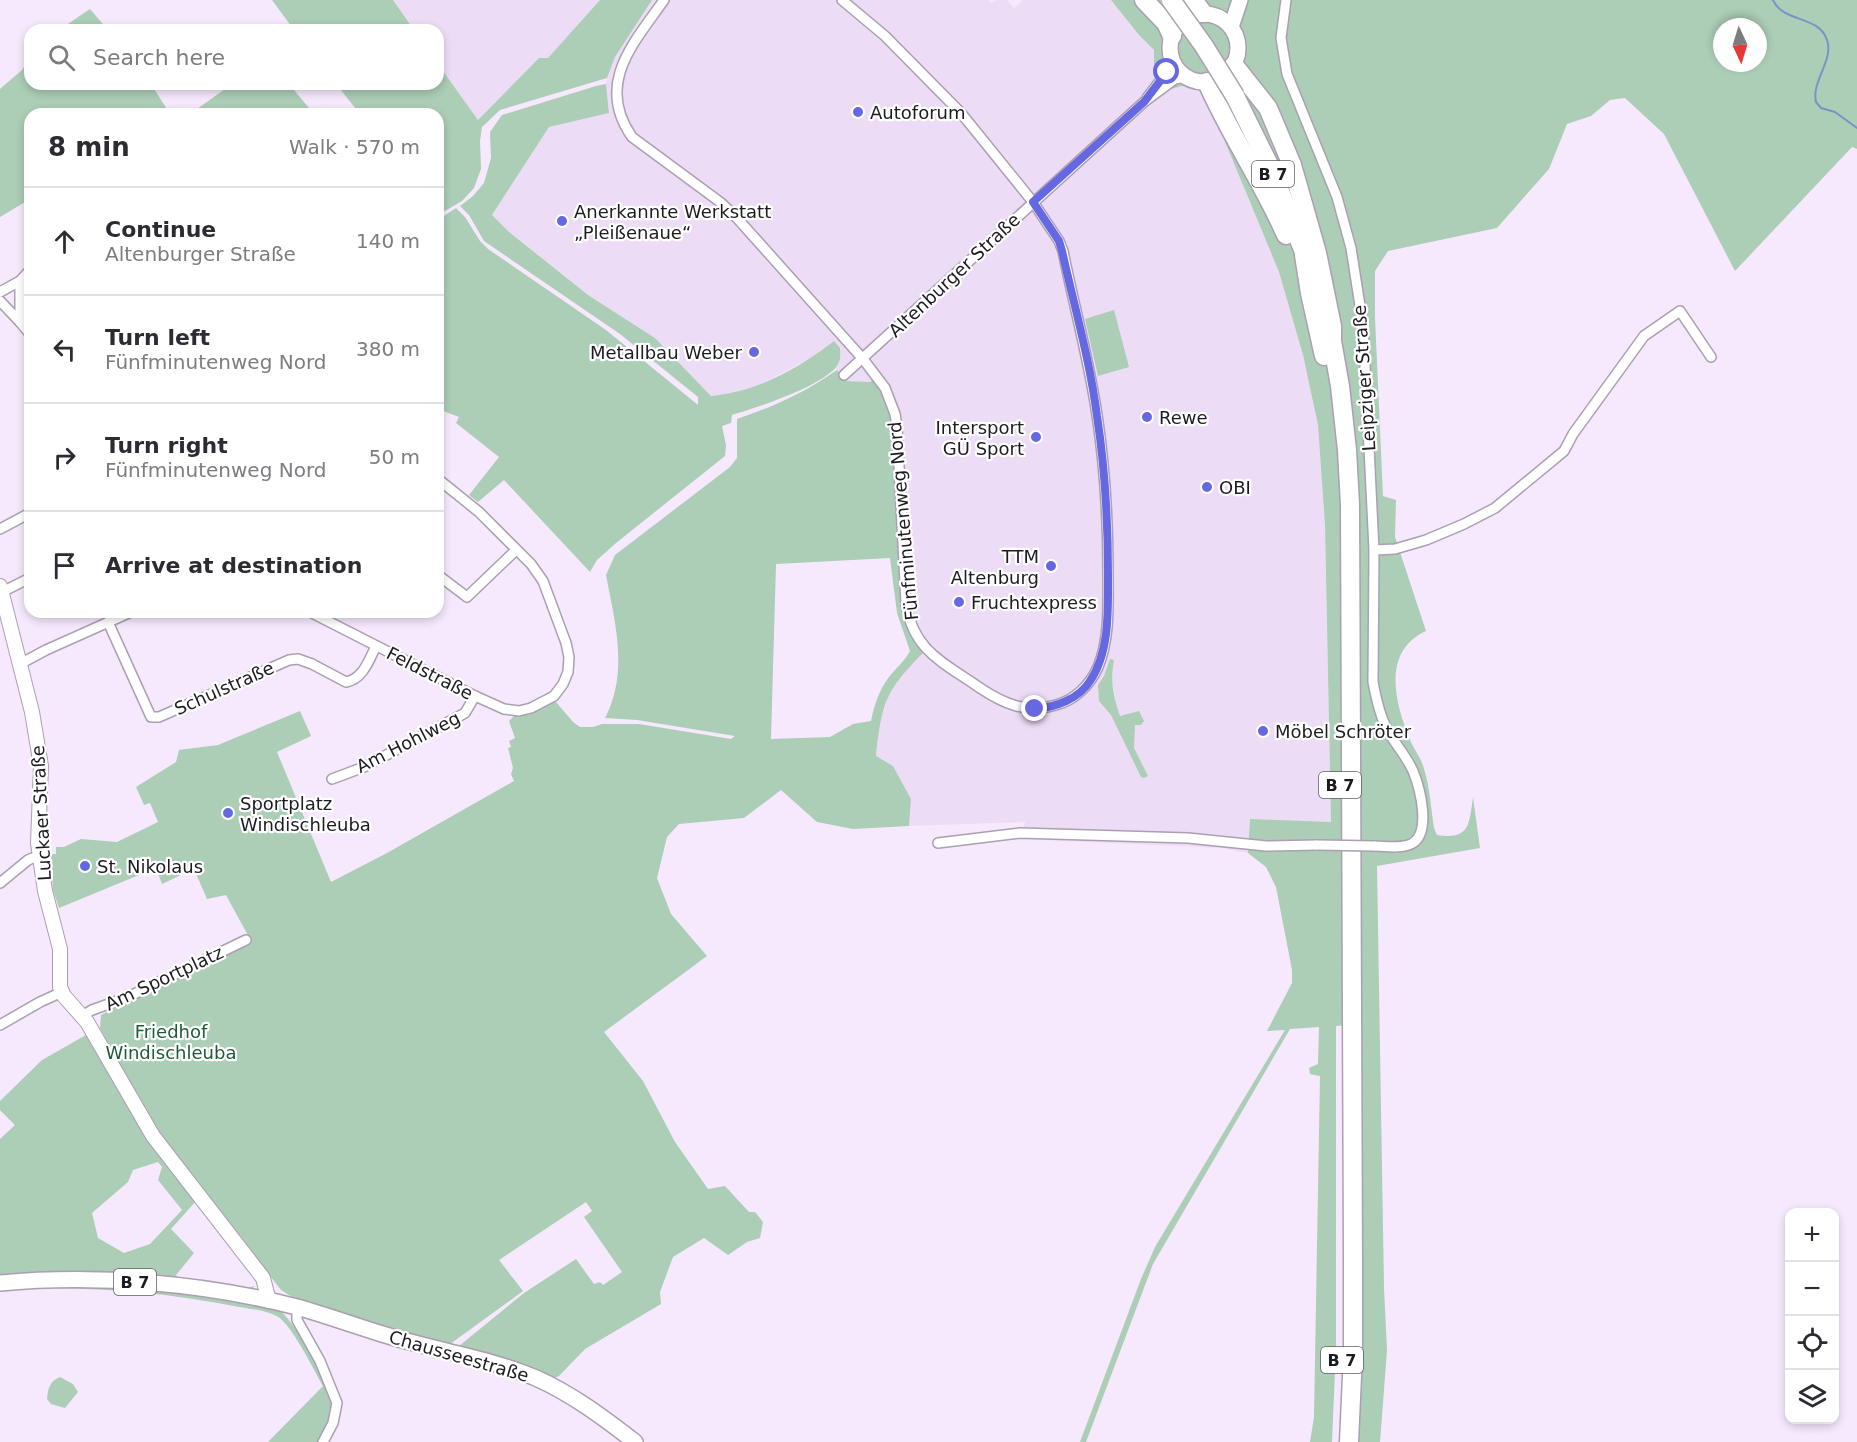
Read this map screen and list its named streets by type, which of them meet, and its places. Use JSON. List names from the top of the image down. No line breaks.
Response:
{"streets":{"highway":["B 7"],"main road":["Chausseestraße"],"street":["Altenburger Straße","Leipziger Straße","Fünfminutenweg Nord","Feldstraße","Schulstraße","Am Hohlweg","Luckaer Straße","Am Sportplatz"]},"crossings":[["B 7","Chausseestraße"],["Altenburger Straße","Fünfminutenweg Nord"],["Feldstraße","Schulstraße"],["Feldstraße","Am Hohlweg"]],"parks":["Friedhof Windischleuba"],"places":["Autoforum","Anerkannte Werkstatt „Pleißenaue“","Metallbau Weber","Rewe","Intersport GÜ Sport","OBI","TTM Altenburg","Fruchtexpress","Möbel Schröter","Sportplatz Windischleuba","St. Nikolaus"],"north":"bottom","page":{"search":"Search here","heading":["8 min","Walk · 570 m"],"list":[["Continue","Altenburger Straße","140 m"],["Turn left","Fünfminutenweg Nord","380 m"],["Turn right","Fünfminutenweg Nord","50 m"],"Arrive at destination"],"map_buttons":["+","−"]}}
